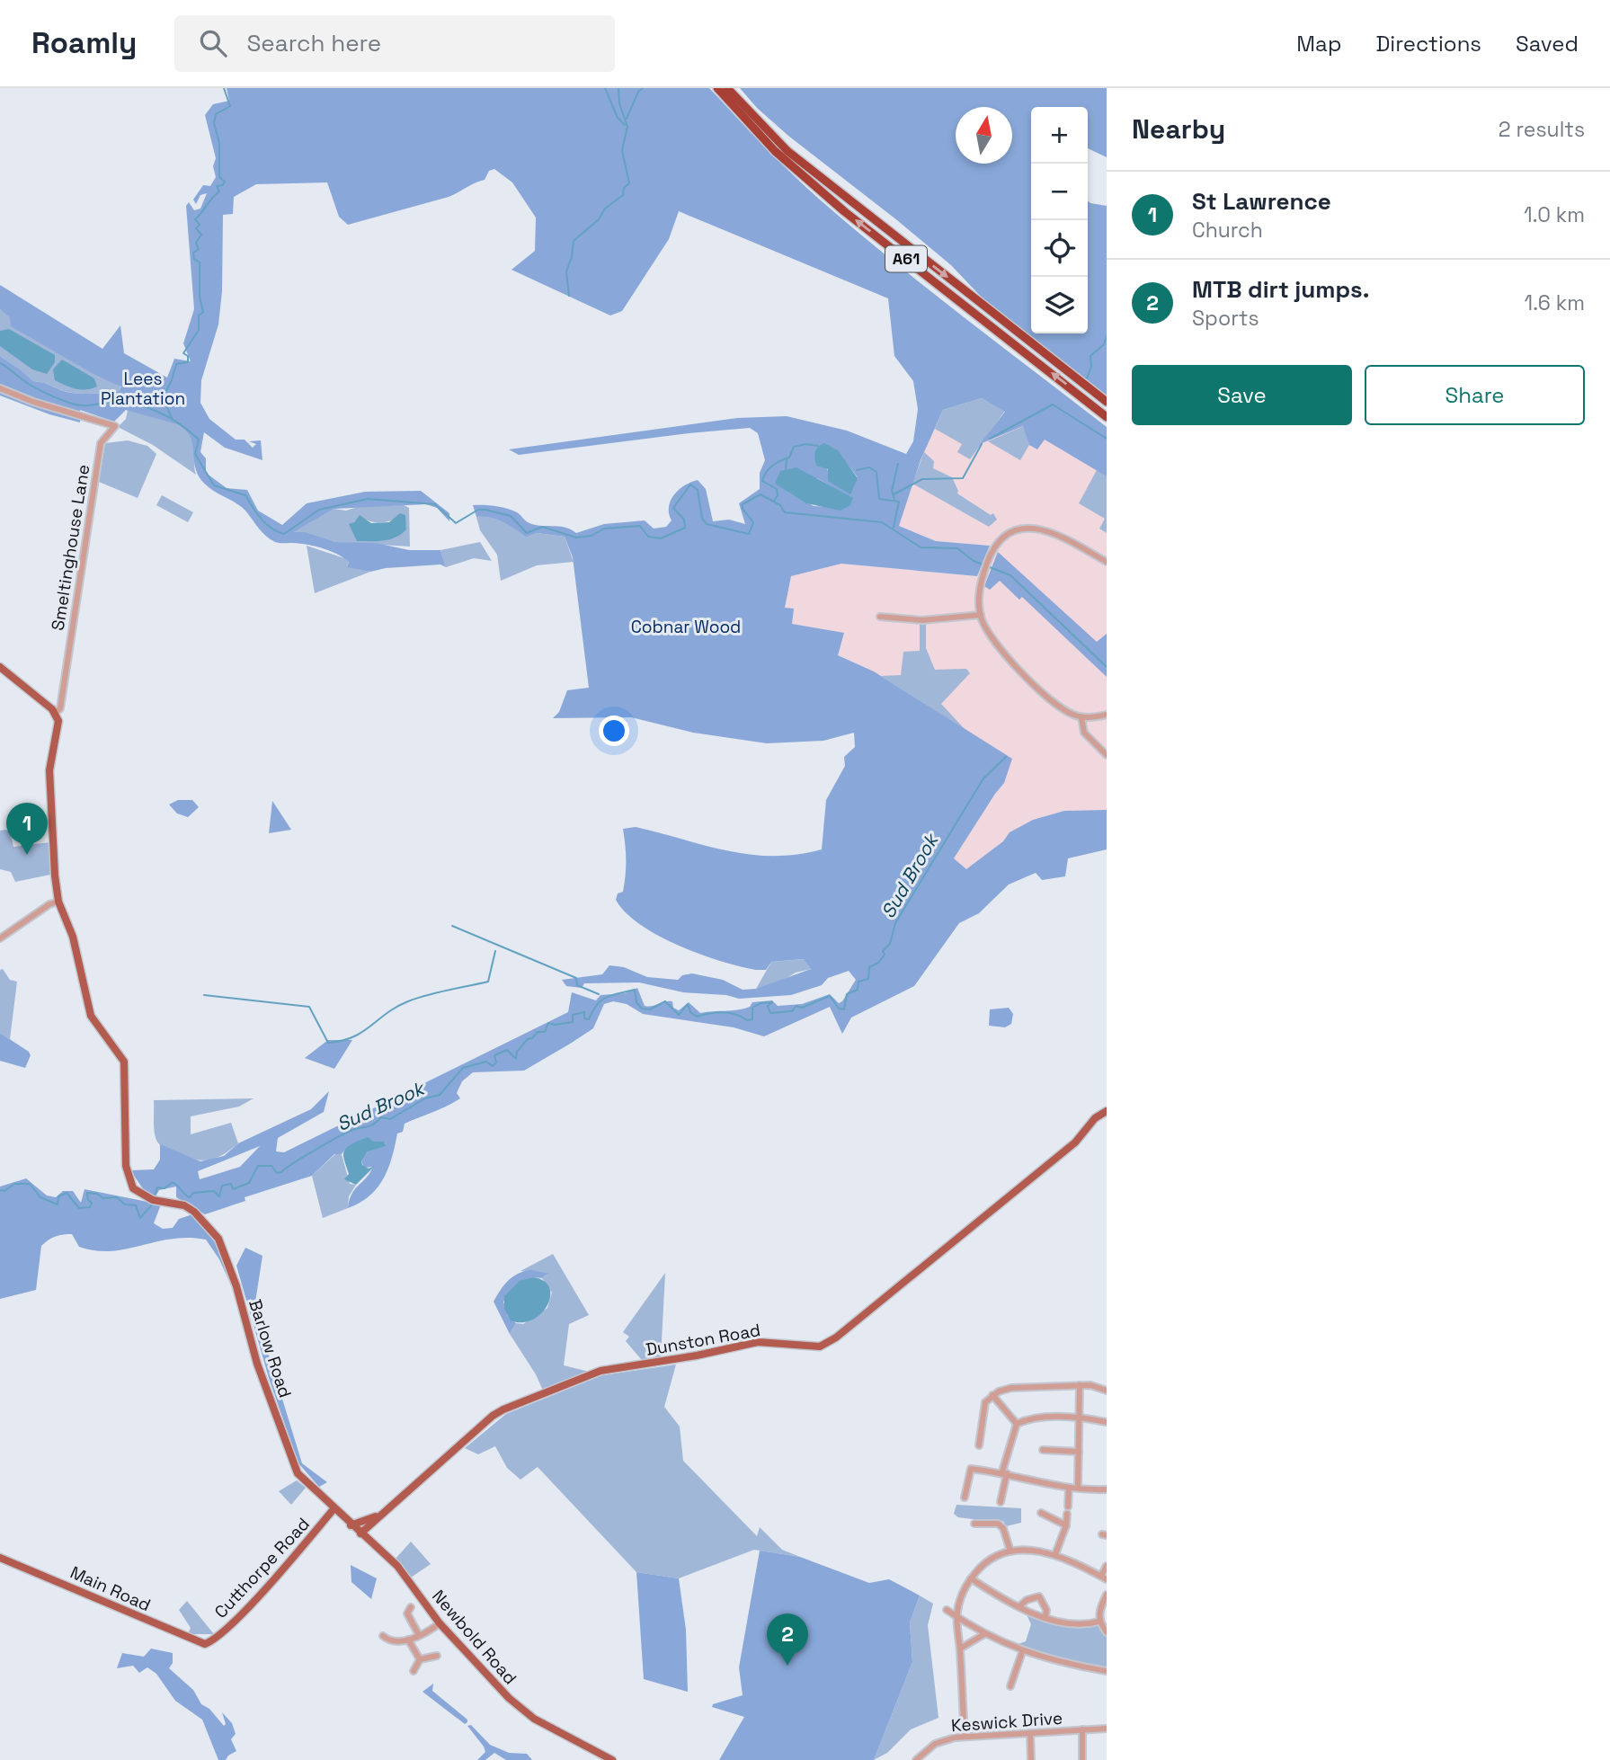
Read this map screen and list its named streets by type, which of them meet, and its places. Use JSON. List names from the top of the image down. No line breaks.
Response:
{"streets":{"highway":["A61"],"main road":["Dunston Road","Barlow Road","Cutthorpe Road","Main Road","Newbold Road"],"street":["Smeltinghouse Lane","Keswick Drive"]},"crossings":[["Dunston Road","Newbold Road"],["Barlow Road","Cutthorpe Road"],["Barlow Road","Newbold Road"],["Cutthorpe Road","Main Road"],["Cutthorpe Road","Newbold Road"]],"water":["Sud Brook"],"parks":["Lees Plantation","Cobnar Wood"],"north":"top","page":{"header":"Roamly","search":"Search here","nav":["Map","Directions","Saved"],"heading":["Nearby","2 results"],"map_buttons":["+","−"],"list":[{"mark":"1","name":"St Lawrence","note":"Church","value":"1.0 km"},{"mark":"2","name":"MTB dirt jumps.","note":"Sports","value":"1.6 km"}],"buttons":["Save","Share"],"pins":["1","2"]}}
